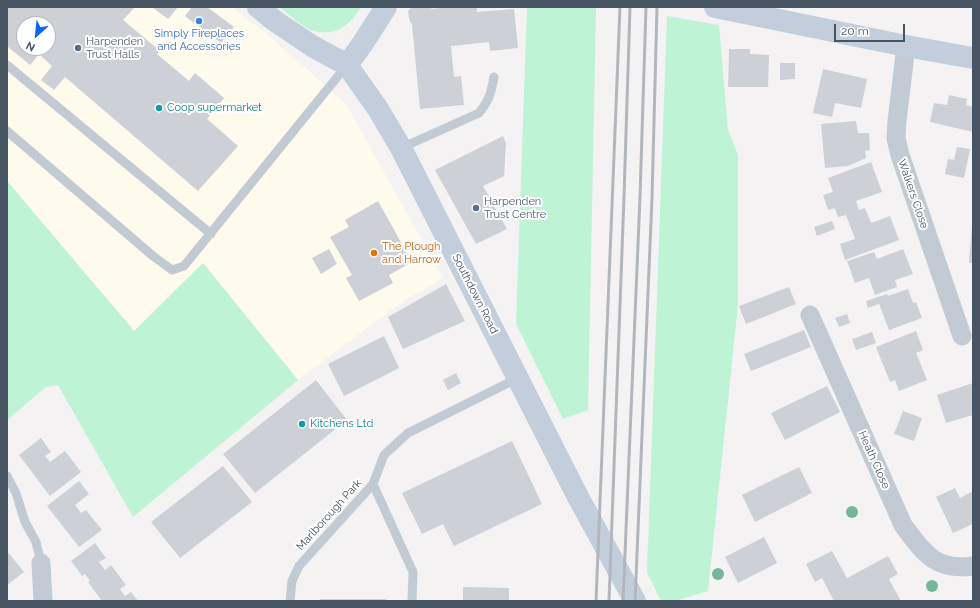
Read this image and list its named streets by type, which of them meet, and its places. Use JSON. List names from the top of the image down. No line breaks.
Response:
{"streets":{"street":["Walkers Close","Southdown Road","Heath Close"],"lane":["Marlborough Park"]},"crossings":[["Southdown Road","Marlborough Park"]],"places":["Simply Fireplaces and Accessories","Harpenden Trust Halls","Coop supermarket","Harpenden Trust Centre","The Plough and Harrow","Kitchens Ltd"],"scale_bar":"20 m","north":"bottom left"}
